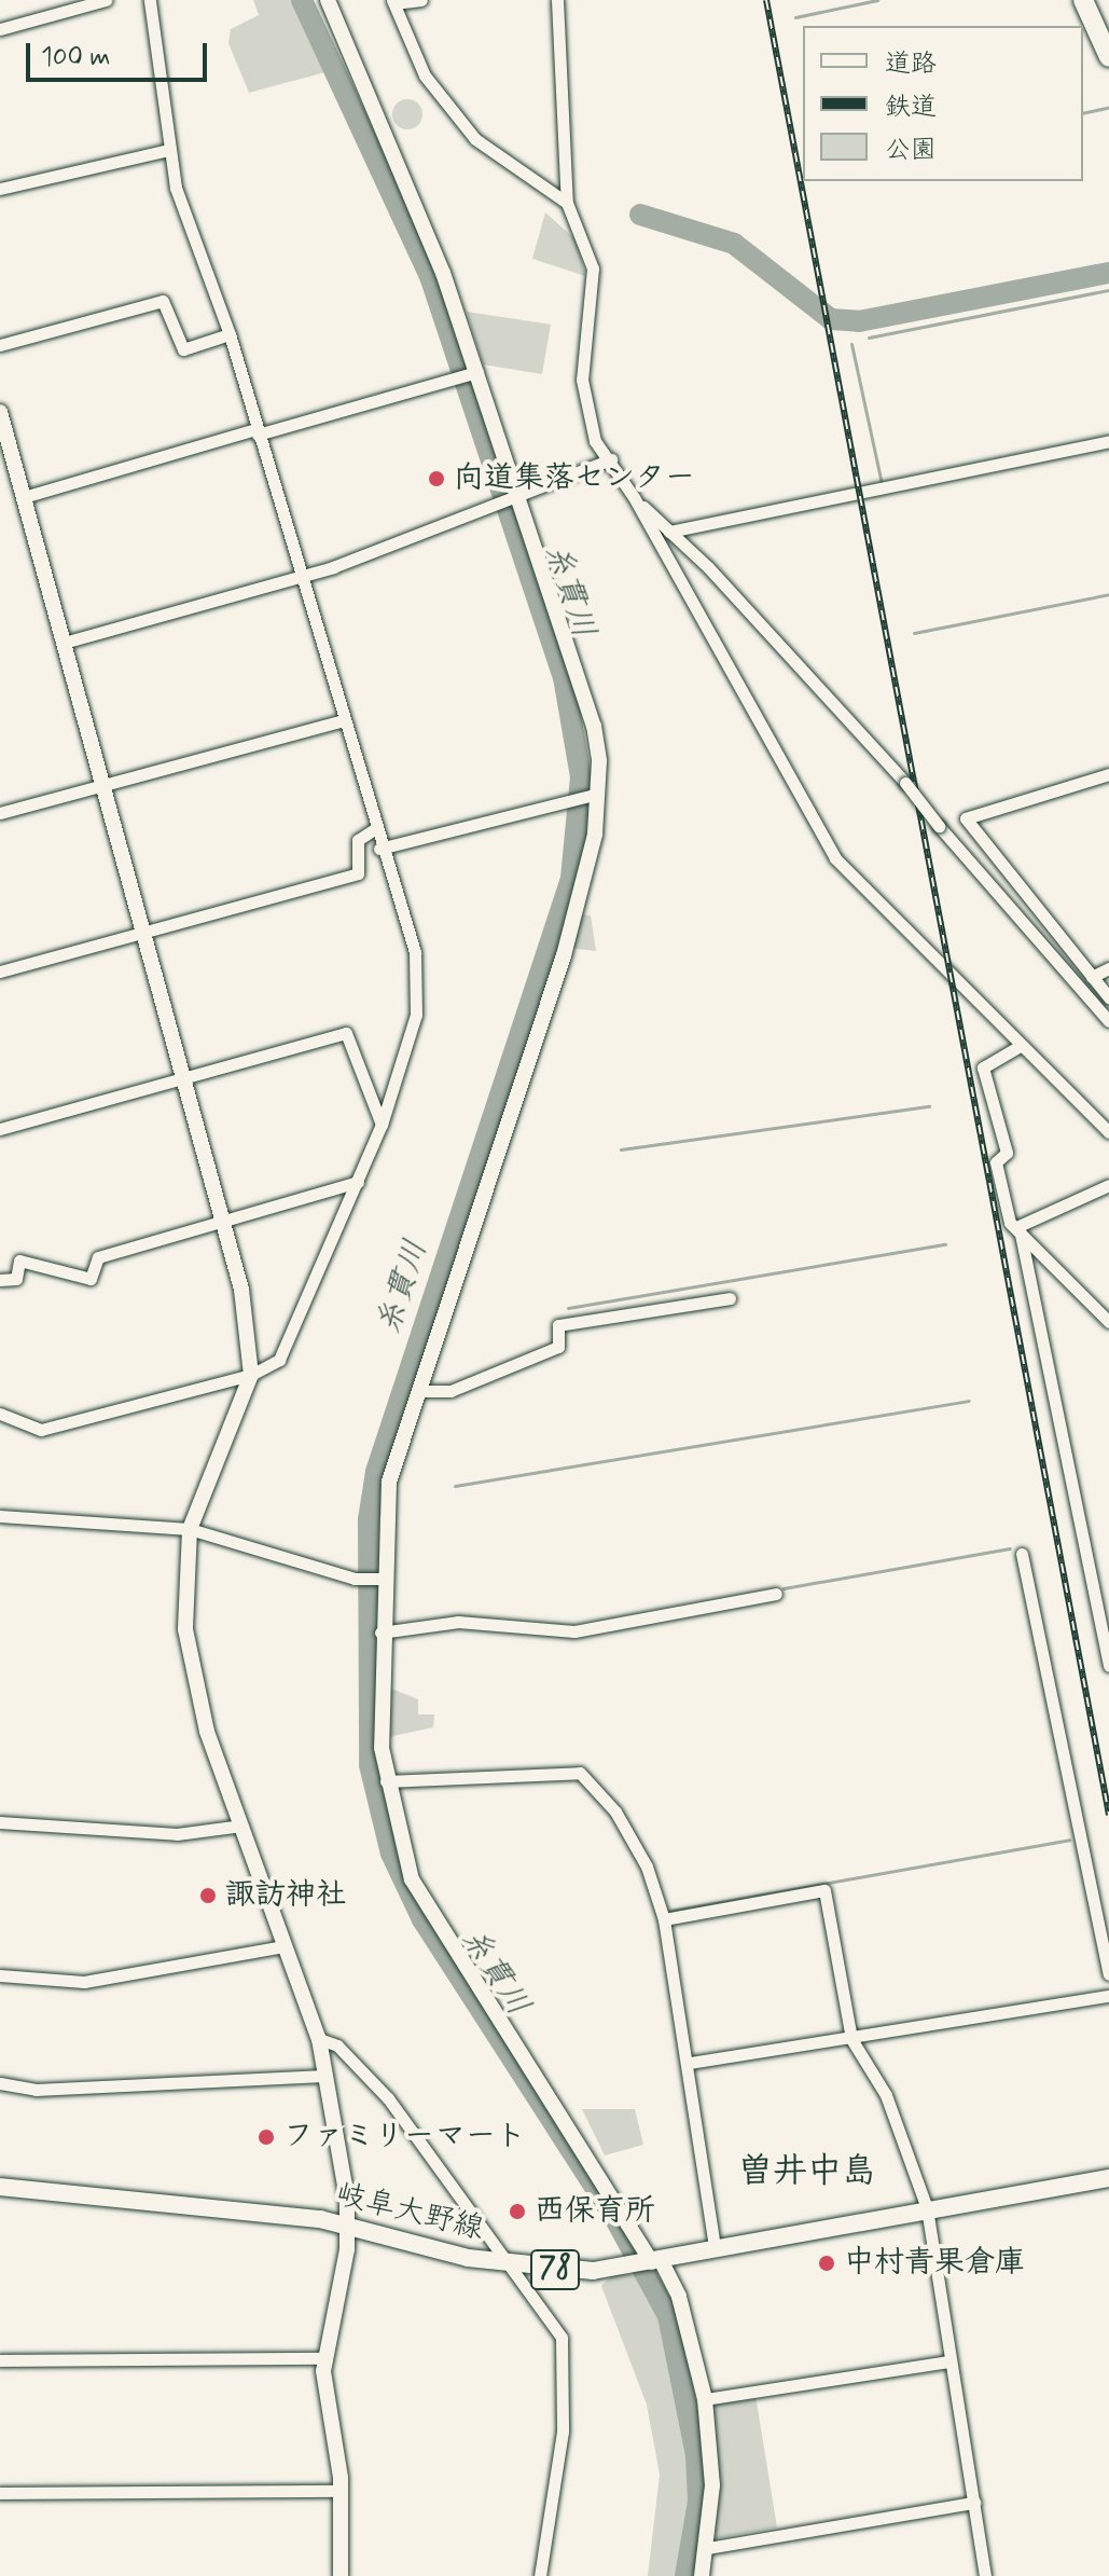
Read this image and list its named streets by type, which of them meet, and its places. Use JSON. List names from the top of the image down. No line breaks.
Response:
{"streets":{"main road":["岐阜大野線","78"]},"districts":["曽井中島"],"water":["糸貫川"],"places":["向道集落センター","諏訪神社","ファミリーマート","西保育所","中村青果倉庫"],"legend":["道路","鉄道","公園"],"scale_bar":"100 m"}
